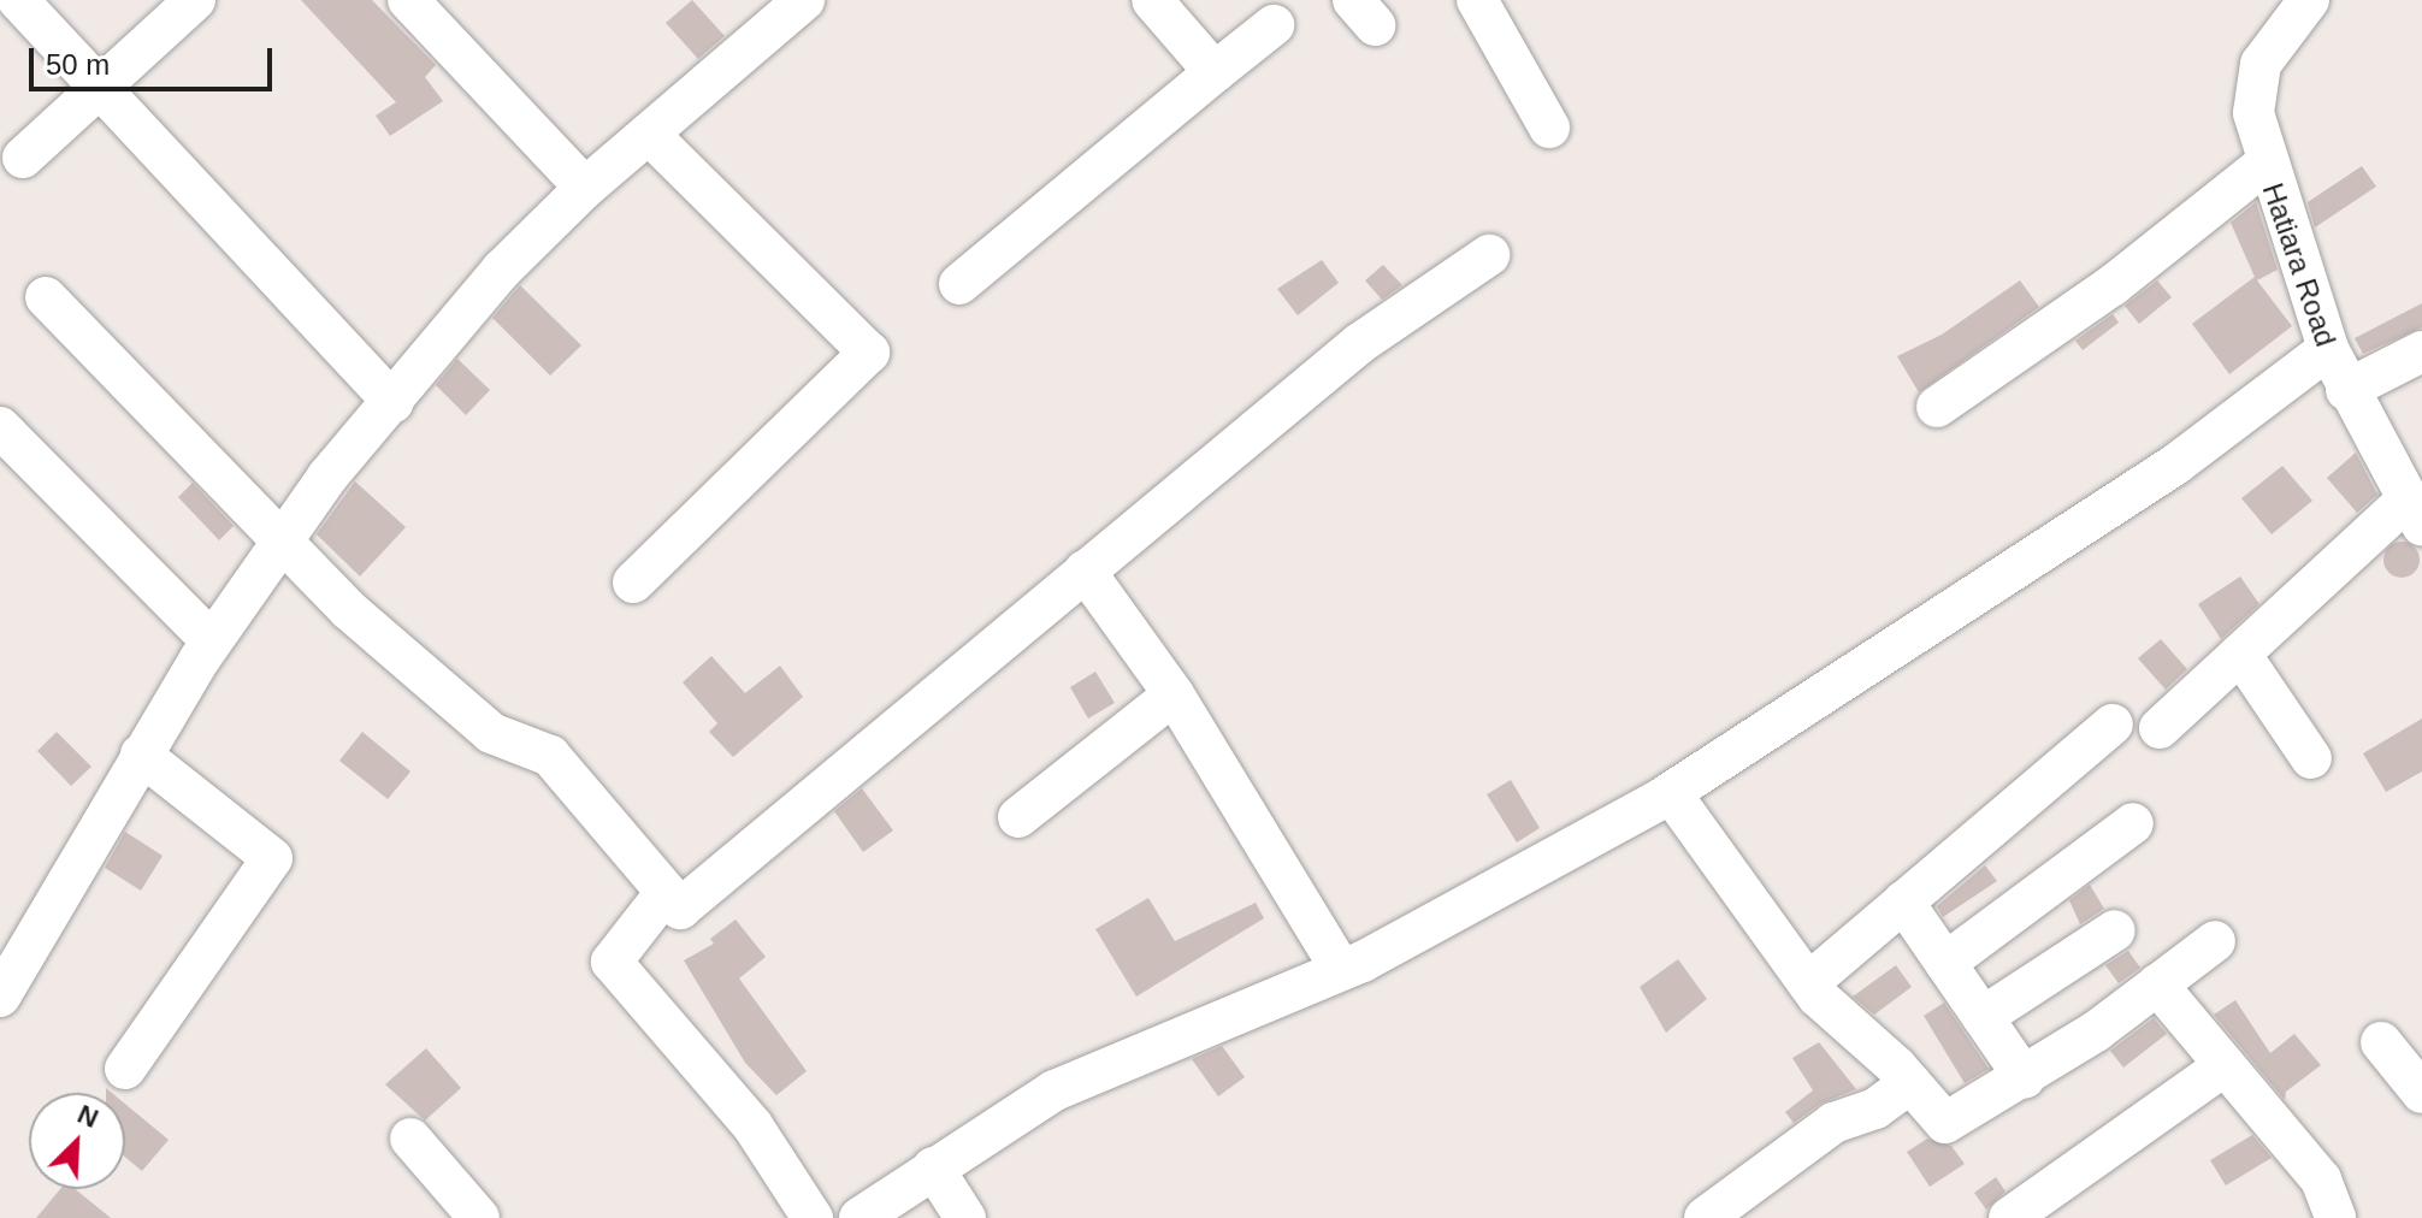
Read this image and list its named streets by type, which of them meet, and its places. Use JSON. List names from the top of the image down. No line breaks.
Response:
{"streets":{"street":["Hatiara Road"]},"scale_bar":"50 m","north":"top right"}
